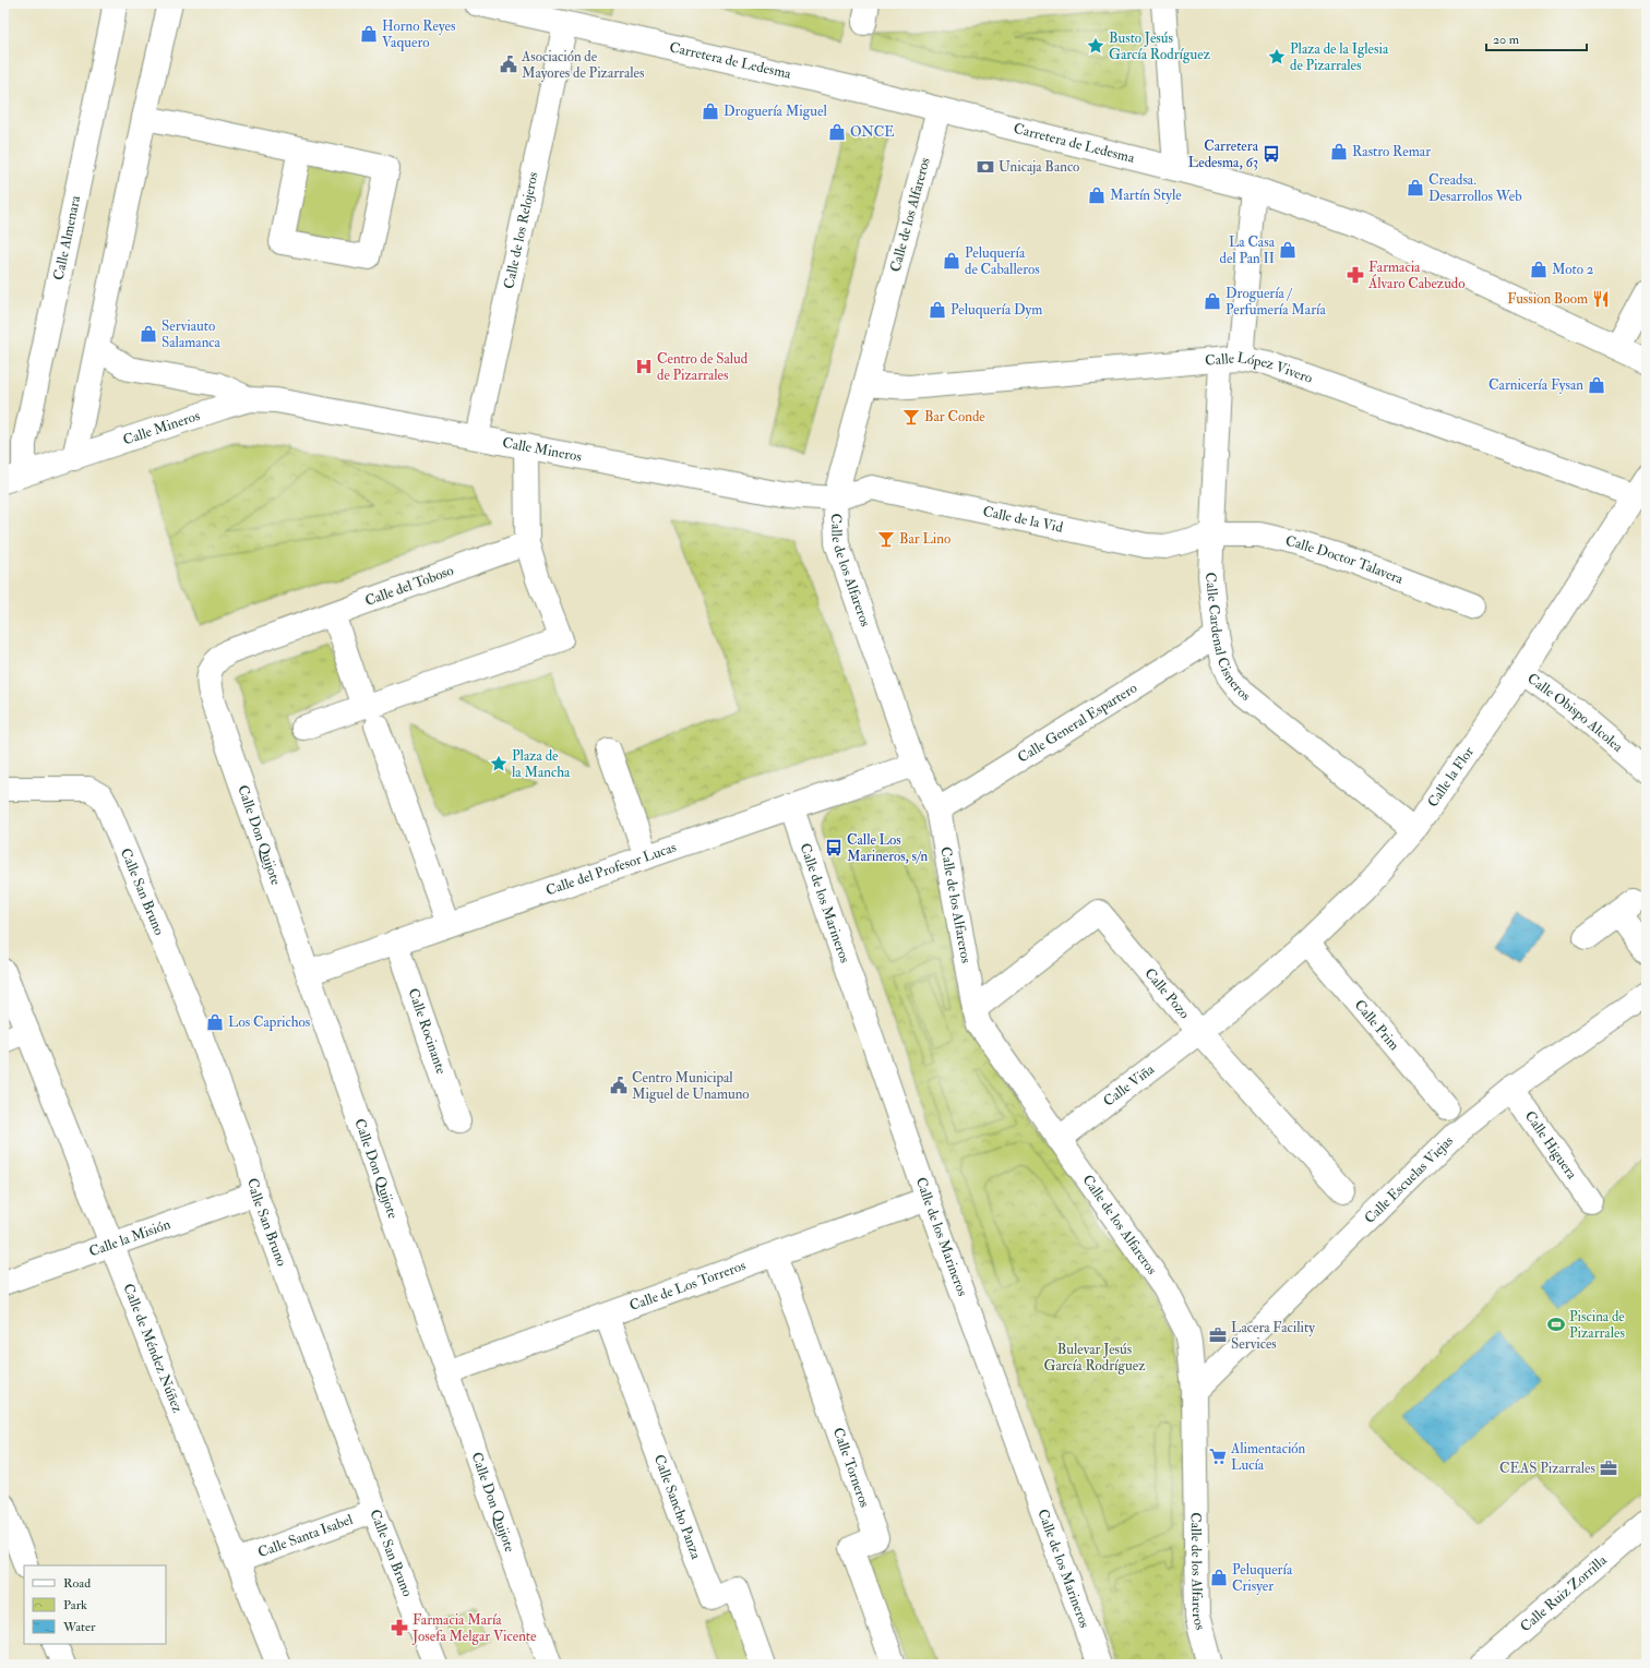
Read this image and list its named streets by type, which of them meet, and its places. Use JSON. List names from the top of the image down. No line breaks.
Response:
{"streets":{"main road":["Carretera de Ledesma","Calle de los Alfareros","Calle de los Relojeros","Calle Almenara","Calle López Vivero","Calle Mineros","Calle de la Vid","Calle Doctor Talavera","Calle del Toboso","Calle Cardenal Cisneros","Calle Obispo Alcolea","Calle General Espartero","Calle la Flor","Calle Don Quijote","Calle del Profesor Lucas","Calle San Bruno","Calle de los Marineros","Calle Pozo","Calle Prim","Calle Rocinante","Calle Viña","Calle Higuera","Calle Escuelas Viejas","Calle la Misión","Calle de Los Torreros","Calle de Méndez Núñez","Calle Torneros","Calle Sancho Panza","Calle Santa Isabel","Calle Ruiz Zorrilla"]},"crossings":[["Carretera de Ledesma","Calle de los Alfareros"],["Carretera de Ledesma","Calle de los Relojeros"],["Carretera de Ledesma","Calle Cardenal Cisneros"],["Calle de los Alfareros","Calle López Vivero"],["Calle de los Alfareros","Calle Mineros"],["Calle de los Alfareros","Calle de la Vid"],["Calle de los Alfareros","Calle General Espartero"],["Calle de los Alfareros","Calle del Profesor Lucas"],["Calle de los Alfareros","Calle Pozo"],["Calle de los Alfareros","Calle Viña"],["Calle de los Alfareros","Calle Escuelas Viejas"],["Calle de los Relojeros","Calle Mineros"],["Calle Almenara","Calle Mineros"],["Calle López Vivero","Calle Cardenal Cisneros"],["Calle López Vivero","Calle la Flor"],["Calle Mineros","Calle de la Vid"],["Calle de la Vid","Calle Doctor Talavera"],["Calle de la Vid","Calle Cardenal Cisneros"],["Calle Doctor Talavera","Calle Cardenal Cisneros"],["Calle del Toboso","Calle Don Quijote"],["Calle Cardenal Cisneros","Calle General Espartero"],["Calle Cardenal Cisneros","Calle la Flor"],["Calle Obispo Alcolea","Calle la Flor"],["Calle la Flor","Calle Pozo"],["Calle la Flor","Calle Prim"],["Calle la Flor","Calle Viña"],["Calle Don Quijote","Calle del Profesor Lucas"],["Calle Don Quijote","Calle de Los Torreros"],["Calle del Profesor Lucas","Calle de los Marineros"],["Calle del Profesor Lucas","Calle Rocinante"],["Calle San Bruno","Calle la Misión"],["Calle San Bruno","Calle Santa Isabel"],["Calle de los Marineros","Calle de Los Torreros"],["Calle Pozo","Calle Viña"],["Calle Higuera","Calle Escuelas Viejas"],["Calle la Misión","Calle de Méndez Núñez"],["Calle de Los Torreros","Calle Torneros"],["Calle de Los Torreros","Calle Sancho Panza"],["Calle de Méndez Núñez","Calle Santa Isabel"]],"parks":["Bulevar Jesús García Rodríguez"],"places":{"shop":["Horno Reyes Vaquero","Droguería Miguel","ONCE","Rastro Remar","Creadsa. Desarrollos Web","Martín Style","La Casa del Pan II","Peluquería de Caballeros","Moto 2","Droguería / Perfumería María","Peluquería Dym","Serviauto Salamanca","Carnicería Fysan","Los Caprichos","Peluquería Crisyer"],"place":["Busto Jesús García Rodríguez","Plaza de la Iglesia de Pizarrales","Plaza de la Mancha"],"public building":["Asociación de Mayores de Pizarrales","Centro Municipal Miguel de Unamuno"],"bus stop":["Carretera Ledesma, 63","Calle Los Marineros, s/n"],"bank":["Unicaja Banco"],"pharmacy":["Farmacia Álvaro Cabezudo","Farmacia María Josefa Melgar Vicente"],"restaurant":["Fussion Boom"],"hospital":["Centro de Salud de Pizarrales"],"bar":["Bar Conde","Bar Lino"],"sports":["Piscina de Pizarrales"],"office":["Lacera Facility Services","CEAS Pizarrales"],"supermarket":["Alimentación Lucía"]},"legend":["Road","Park","Water"],"scale_bar":"20 m"}
